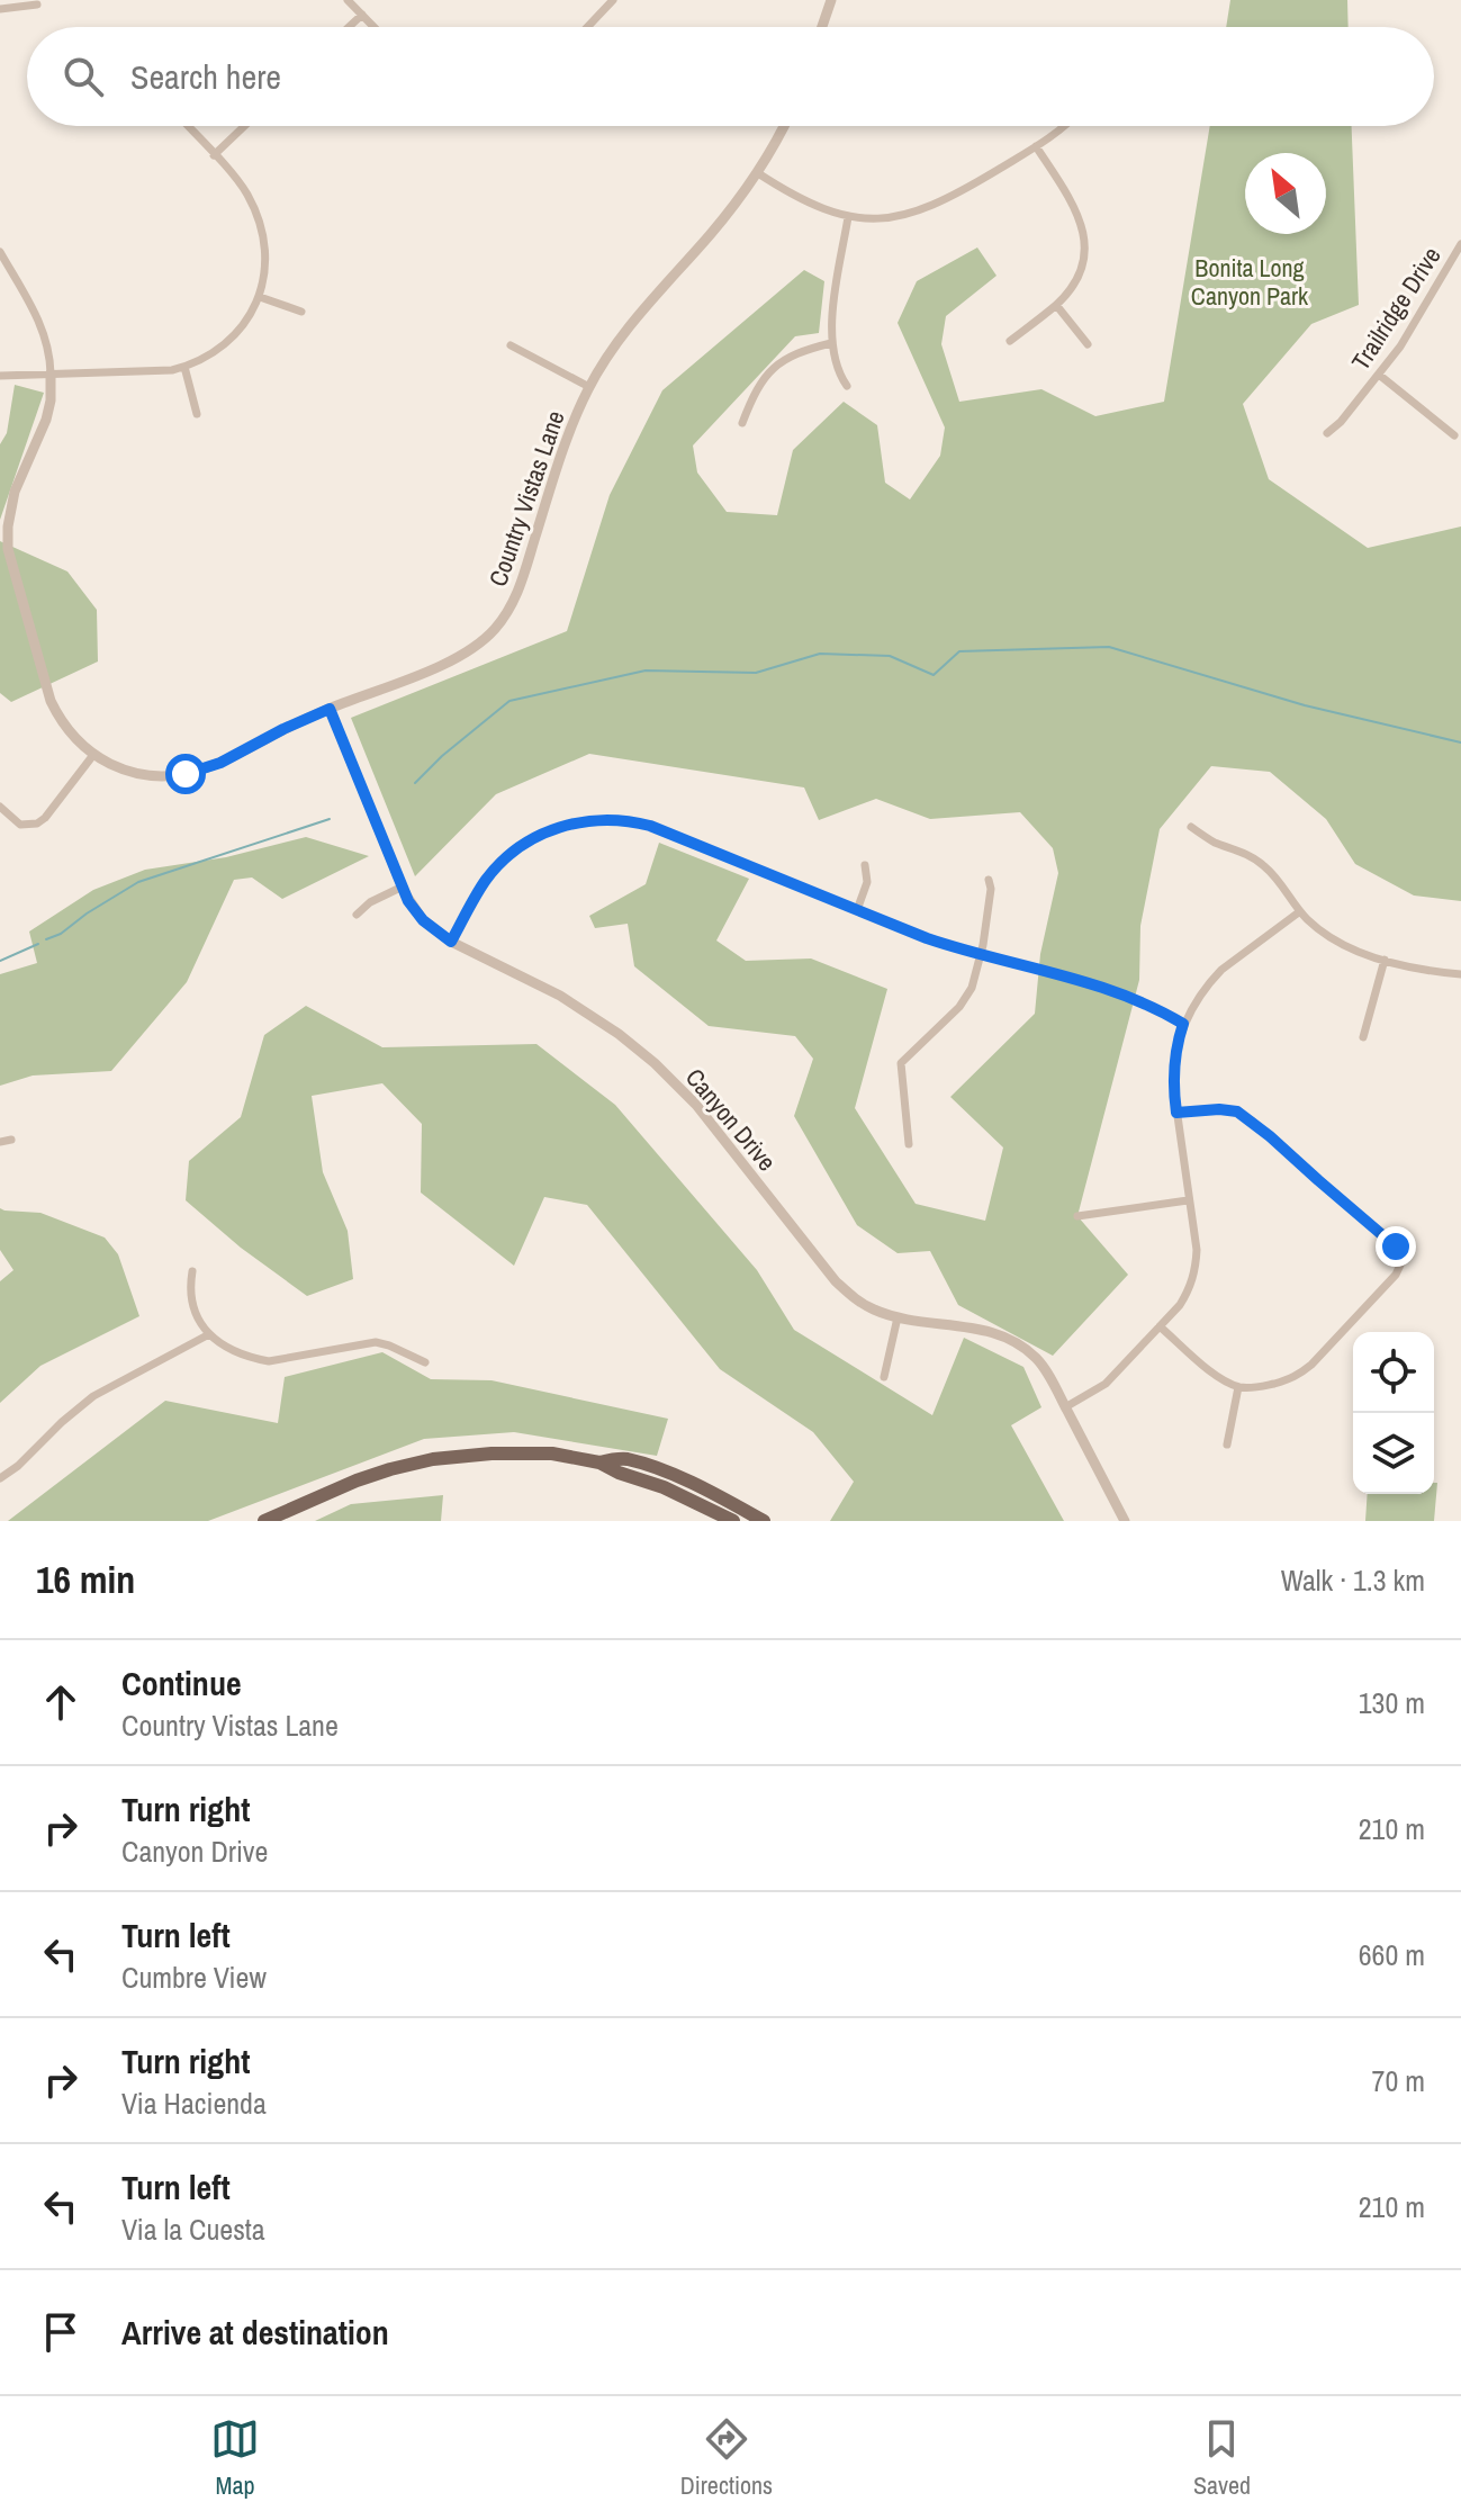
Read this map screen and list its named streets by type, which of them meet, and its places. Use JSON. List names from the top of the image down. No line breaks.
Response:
{"streets":{"street":["Trailridge Drive","Country Vistas Lane","Canyon Drive"]},"crossings":[["Country Vistas Lane","Canyon Drive"]],"parks":["Bonita Long Canyon Park"],"north":"top left","page":{"search":"Search here","heading":["16 min","Walk · 1.3 km"],"list":[["Continue","Country Vistas Lane","130 m"],["Turn right","Canyon Drive","210 m"],["Turn left","Cumbre View","660 m"],["Turn right","Via Hacienda","70 m"],["Turn left","Via la Cuesta","210 m"],"Arrive at destination"],"nav":["Map","Directions","Saved"]}}
